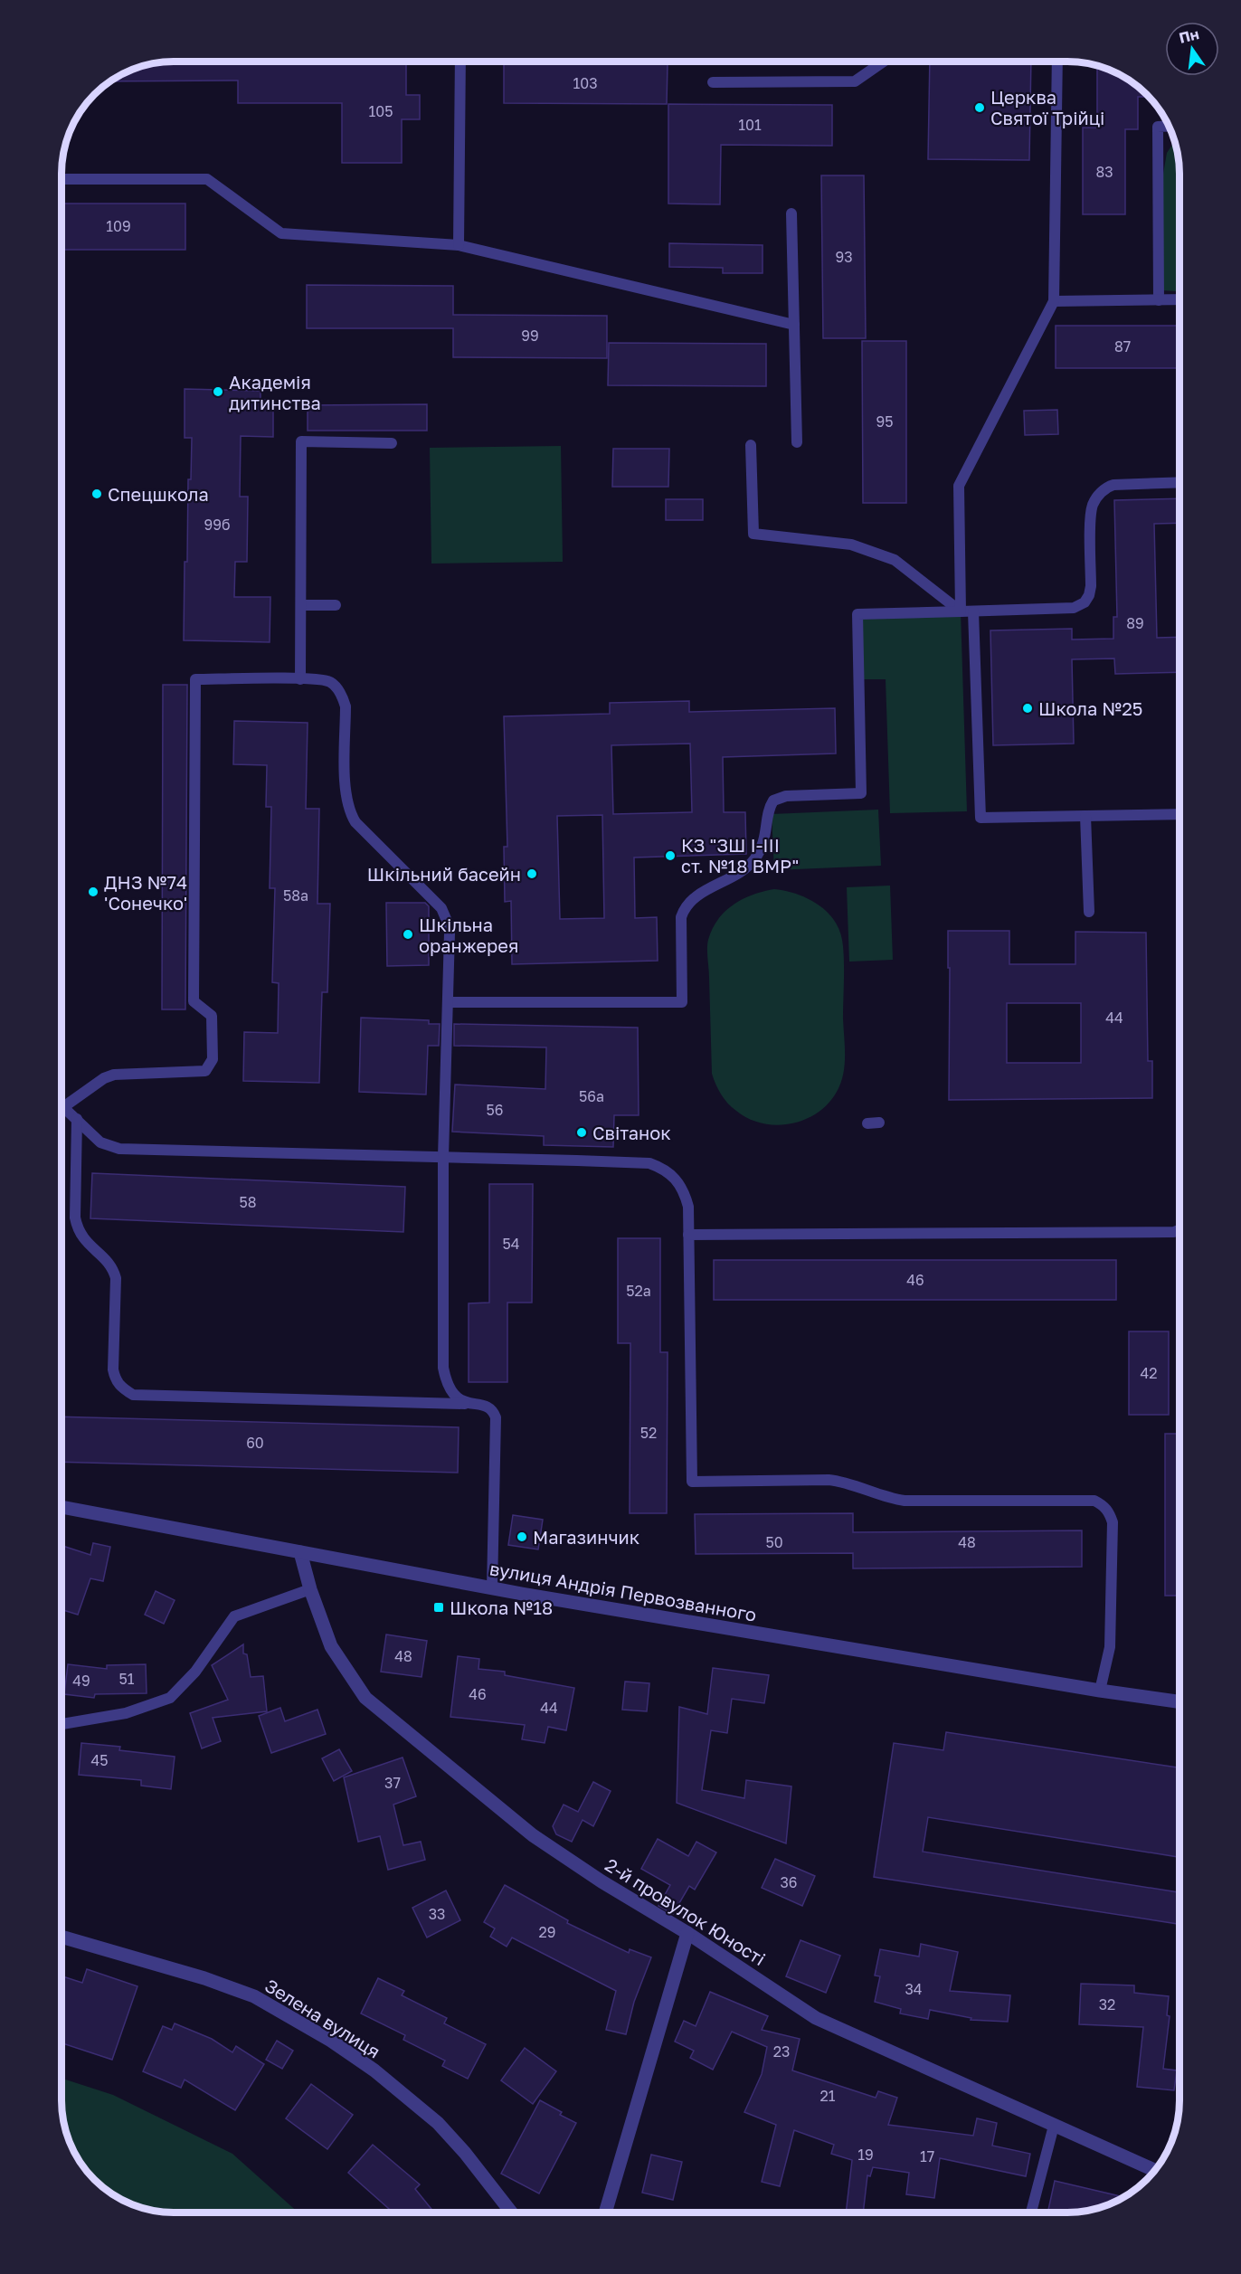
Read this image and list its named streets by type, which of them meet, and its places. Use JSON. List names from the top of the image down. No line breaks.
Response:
{"streets":{"street":["вулиця Андрія Первозванного","2-й провулок Юності","Зелена вулиця"]},"crossings":[["вулиця Андрія Первозванного","2-й провулок Юності"]],"places":{"other":["Церква Святої Трійці","Академія дитинства","Спецшкола","Школа №25","КЗ \"ЗШ І-ІІІ ст. №18 ВМР\"","Шкільний басейн","ДНЗ №74 'Сонечко'","Шкільна оранжерея","Світанок","Магазинчик"],"transit":["Школа №18"]},"house_numbers":["103","105","101","83","109","93","99","87","95","99б","89","58а","44","56а","56","58","54","46","52а","42","52","60","50","48","48","51","49","46","44","45","37","36","33","29","34","32","23","21","19","17"],"north":"top"}
